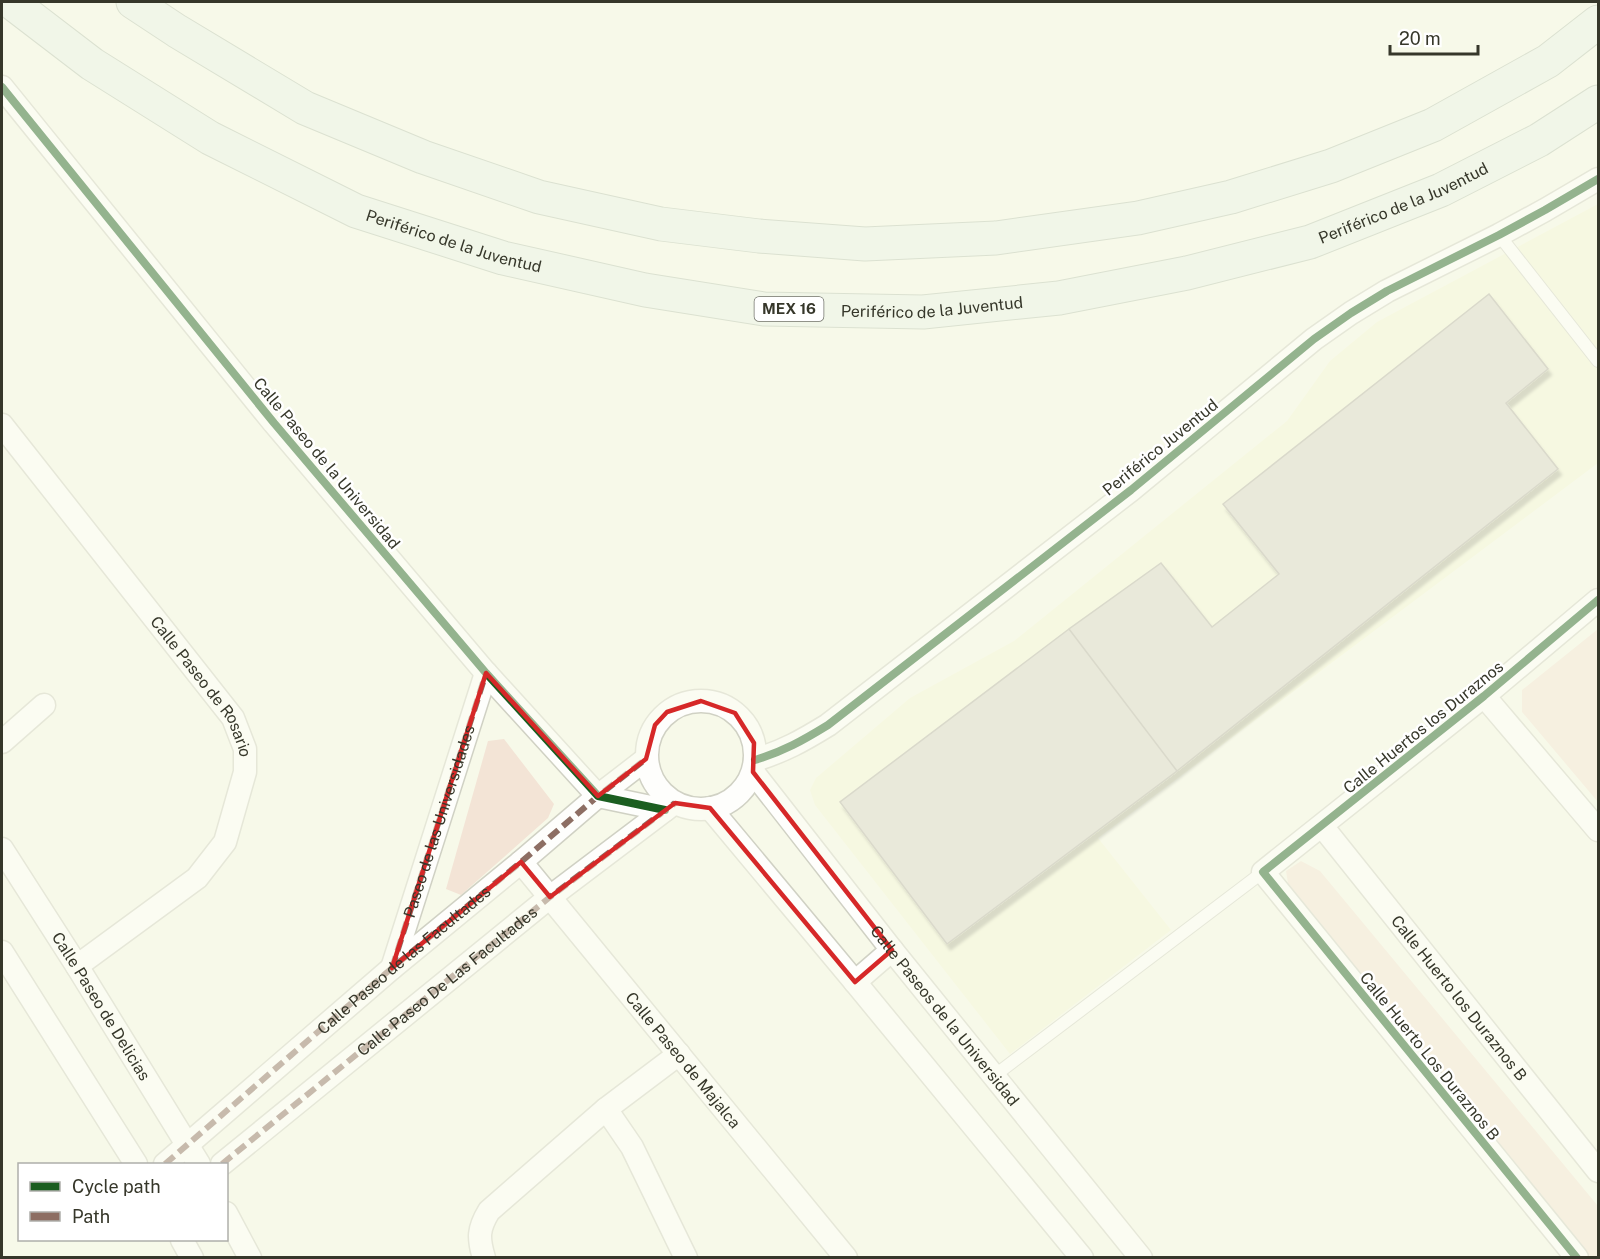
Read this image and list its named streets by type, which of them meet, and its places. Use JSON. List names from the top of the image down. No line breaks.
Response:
{"streets":{"highway":["Periférico de la Juventud","MEX 16"],"street":["Periférico Juventud","Calle Paseo de la Universidad","Calle Paseo de Rosario","Calle Huertos los Duraznos","Paseo de las Universidades","Calle Paseo de las Facultades","Calle Paseo De Las Facultades","Calle Huerto los Duraznos B","Calle Paseo de Delicias","Calle Paseos de la Universidad","Calle Huerto Los Duraznos B","Calle Paseo de Majalca"]},"crossings":[["Periférico Juventud","Calle Paseo de las Facultades"],["Periférico Juventud","Calle Paseo De Las Facultades"],["Periférico Juventud","Calle Paseos de la Universidad"],["Calle Paseo de la Universidad","Paseo de las Universidades"],["Calle Paseo de la Universidad","Calle Paseo de las Facultades"],["Calle Paseo de Rosario","Calle Paseo de Delicias"],["Calle Huertos los Duraznos","Calle Huerto los Duraznos B"],["Calle Huertos los Duraznos","Calle Paseos de la Universidad"],["Calle Huertos los Duraznos","Calle Huerto Los Duraznos B"],["Paseo de las Universidades","Calle Paseo de las Facultades"],["Calle Paseo de las Facultades","Calle Paseo De Las Facultades"],["Calle Paseo de las Facultades","Calle Paseo de Delicias"],["Calle Paseo de las Facultades","Calle Paseos de la Universidad"],["Calle Paseo de las Facultades","Calle Paseo de Majalca"],["Calle Paseo De Las Facultades","Calle Paseos de la Universidad"],["Calle Paseo De Las Facultades","Calle Paseo de Majalca"]],"legend":["Cycle path","Path"],"scale_bar":"20 m"}
